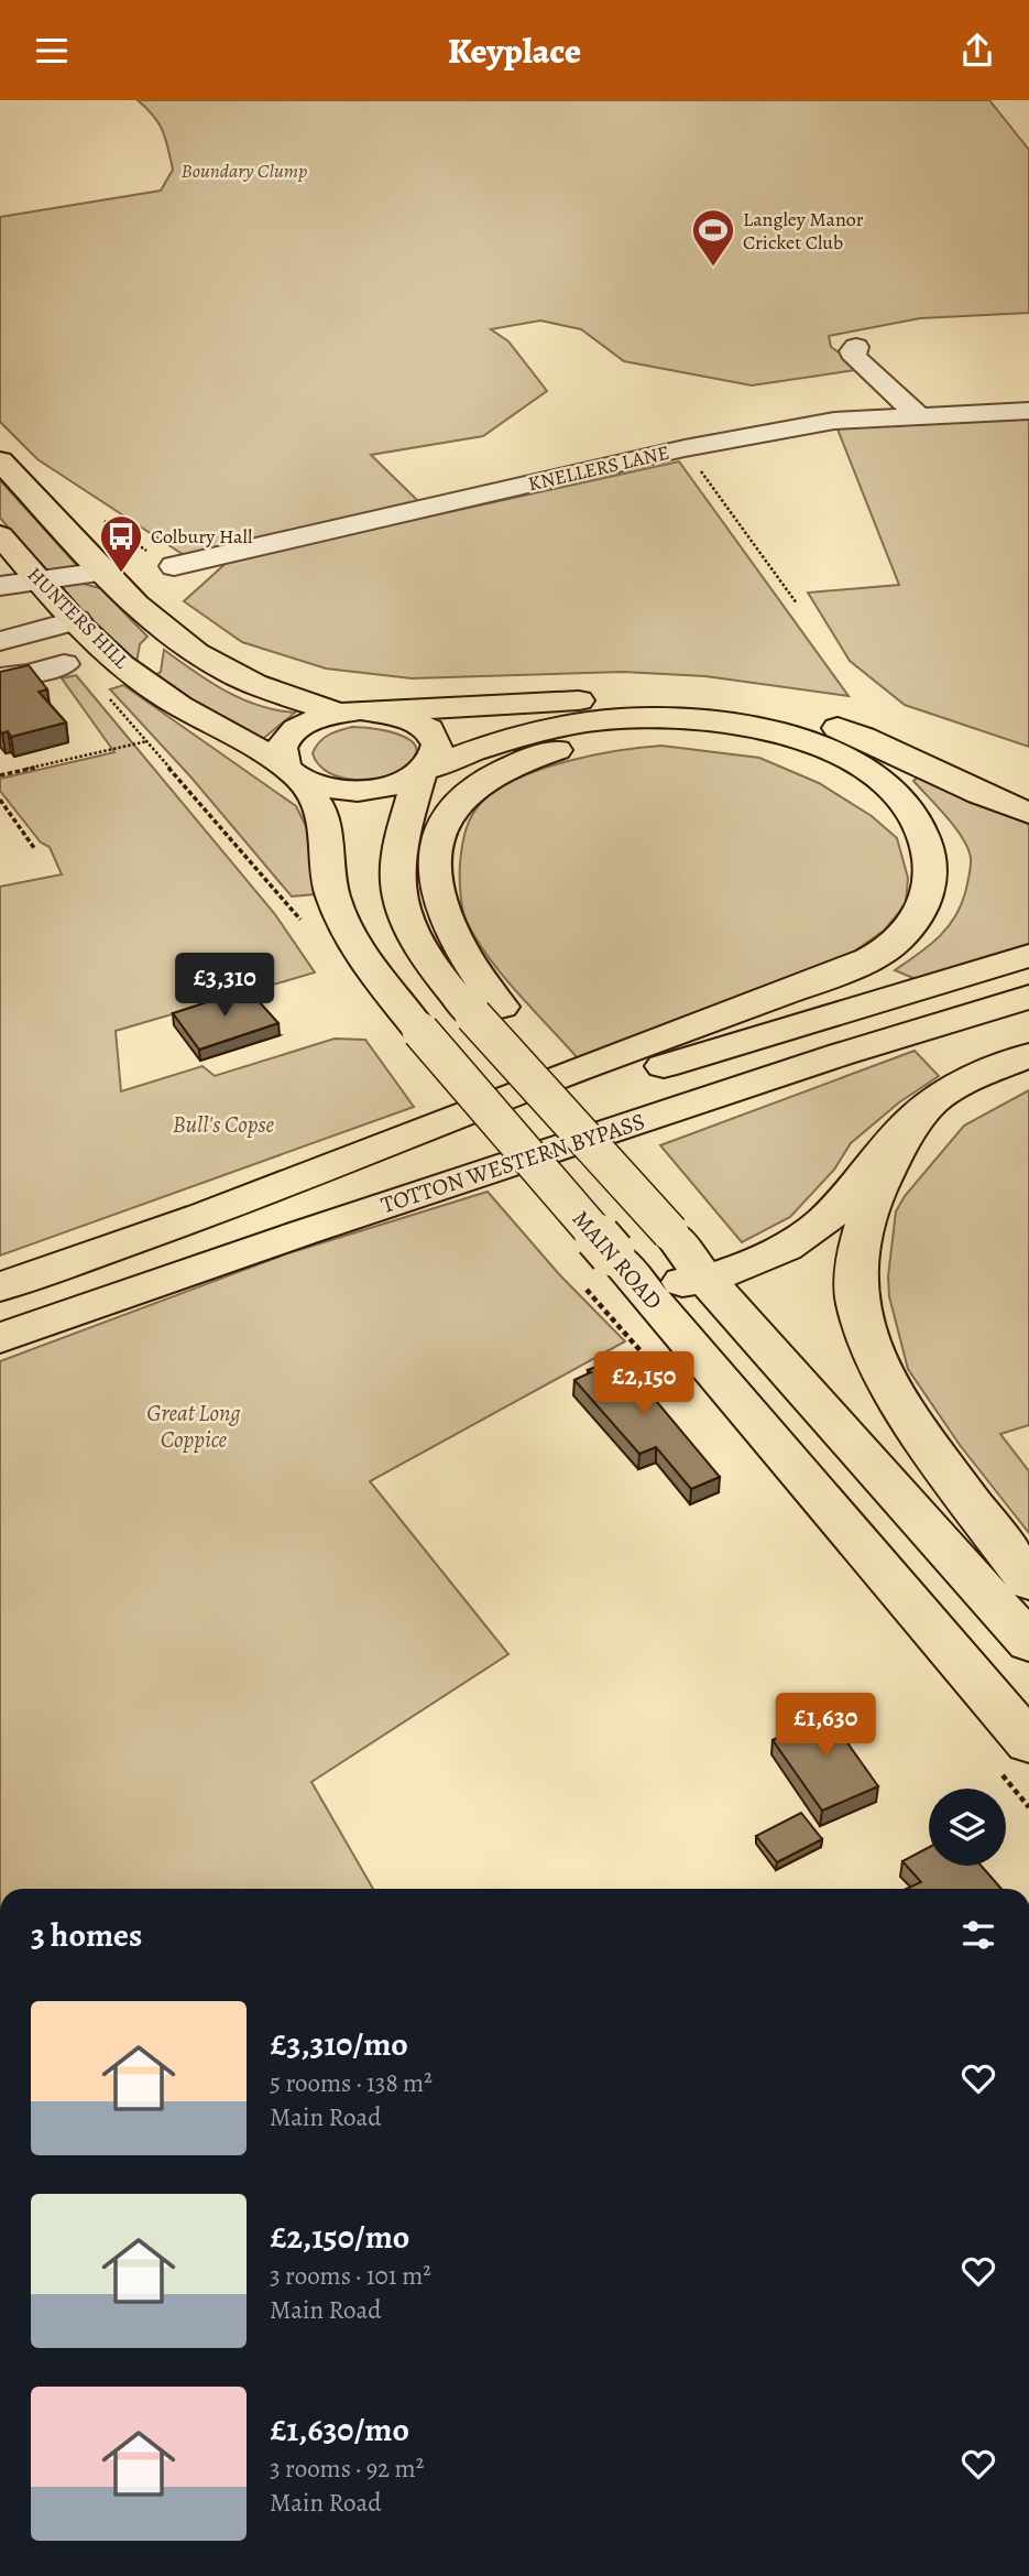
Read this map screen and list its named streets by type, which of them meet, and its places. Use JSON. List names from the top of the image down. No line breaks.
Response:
{"streets":{"main road":["HUNTERS HILL","TOTTON WESTERN BYPASS","MAIN ROAD"],"street":["KNELLERS LANE"]},"crossings":[["HUNTERS HILL","TOTTON WESTERN BYPASS"],["HUNTERS HILL","MAIN ROAD"]],"parks":["Boundary Clump","Bull's Copse","Great Long Coppice"],"places":{"sports":["Langley Manor Cricket Club"],"bus stop":["Colbury Hall"]},"page":{"header":"Keyplace","price":["£3,310","£2,150","£1,630"],"heading":"3 homes","list":[{"name":"£3,310/mo","note":"5 rooms · 138 m² · Main Road"},{"name":"£2,150/mo","note":"3 rooms · 101 m² · Main Road"},{"name":"£1,630/mo","note":"3 rooms · 92 m² · Main Road"}]}}
